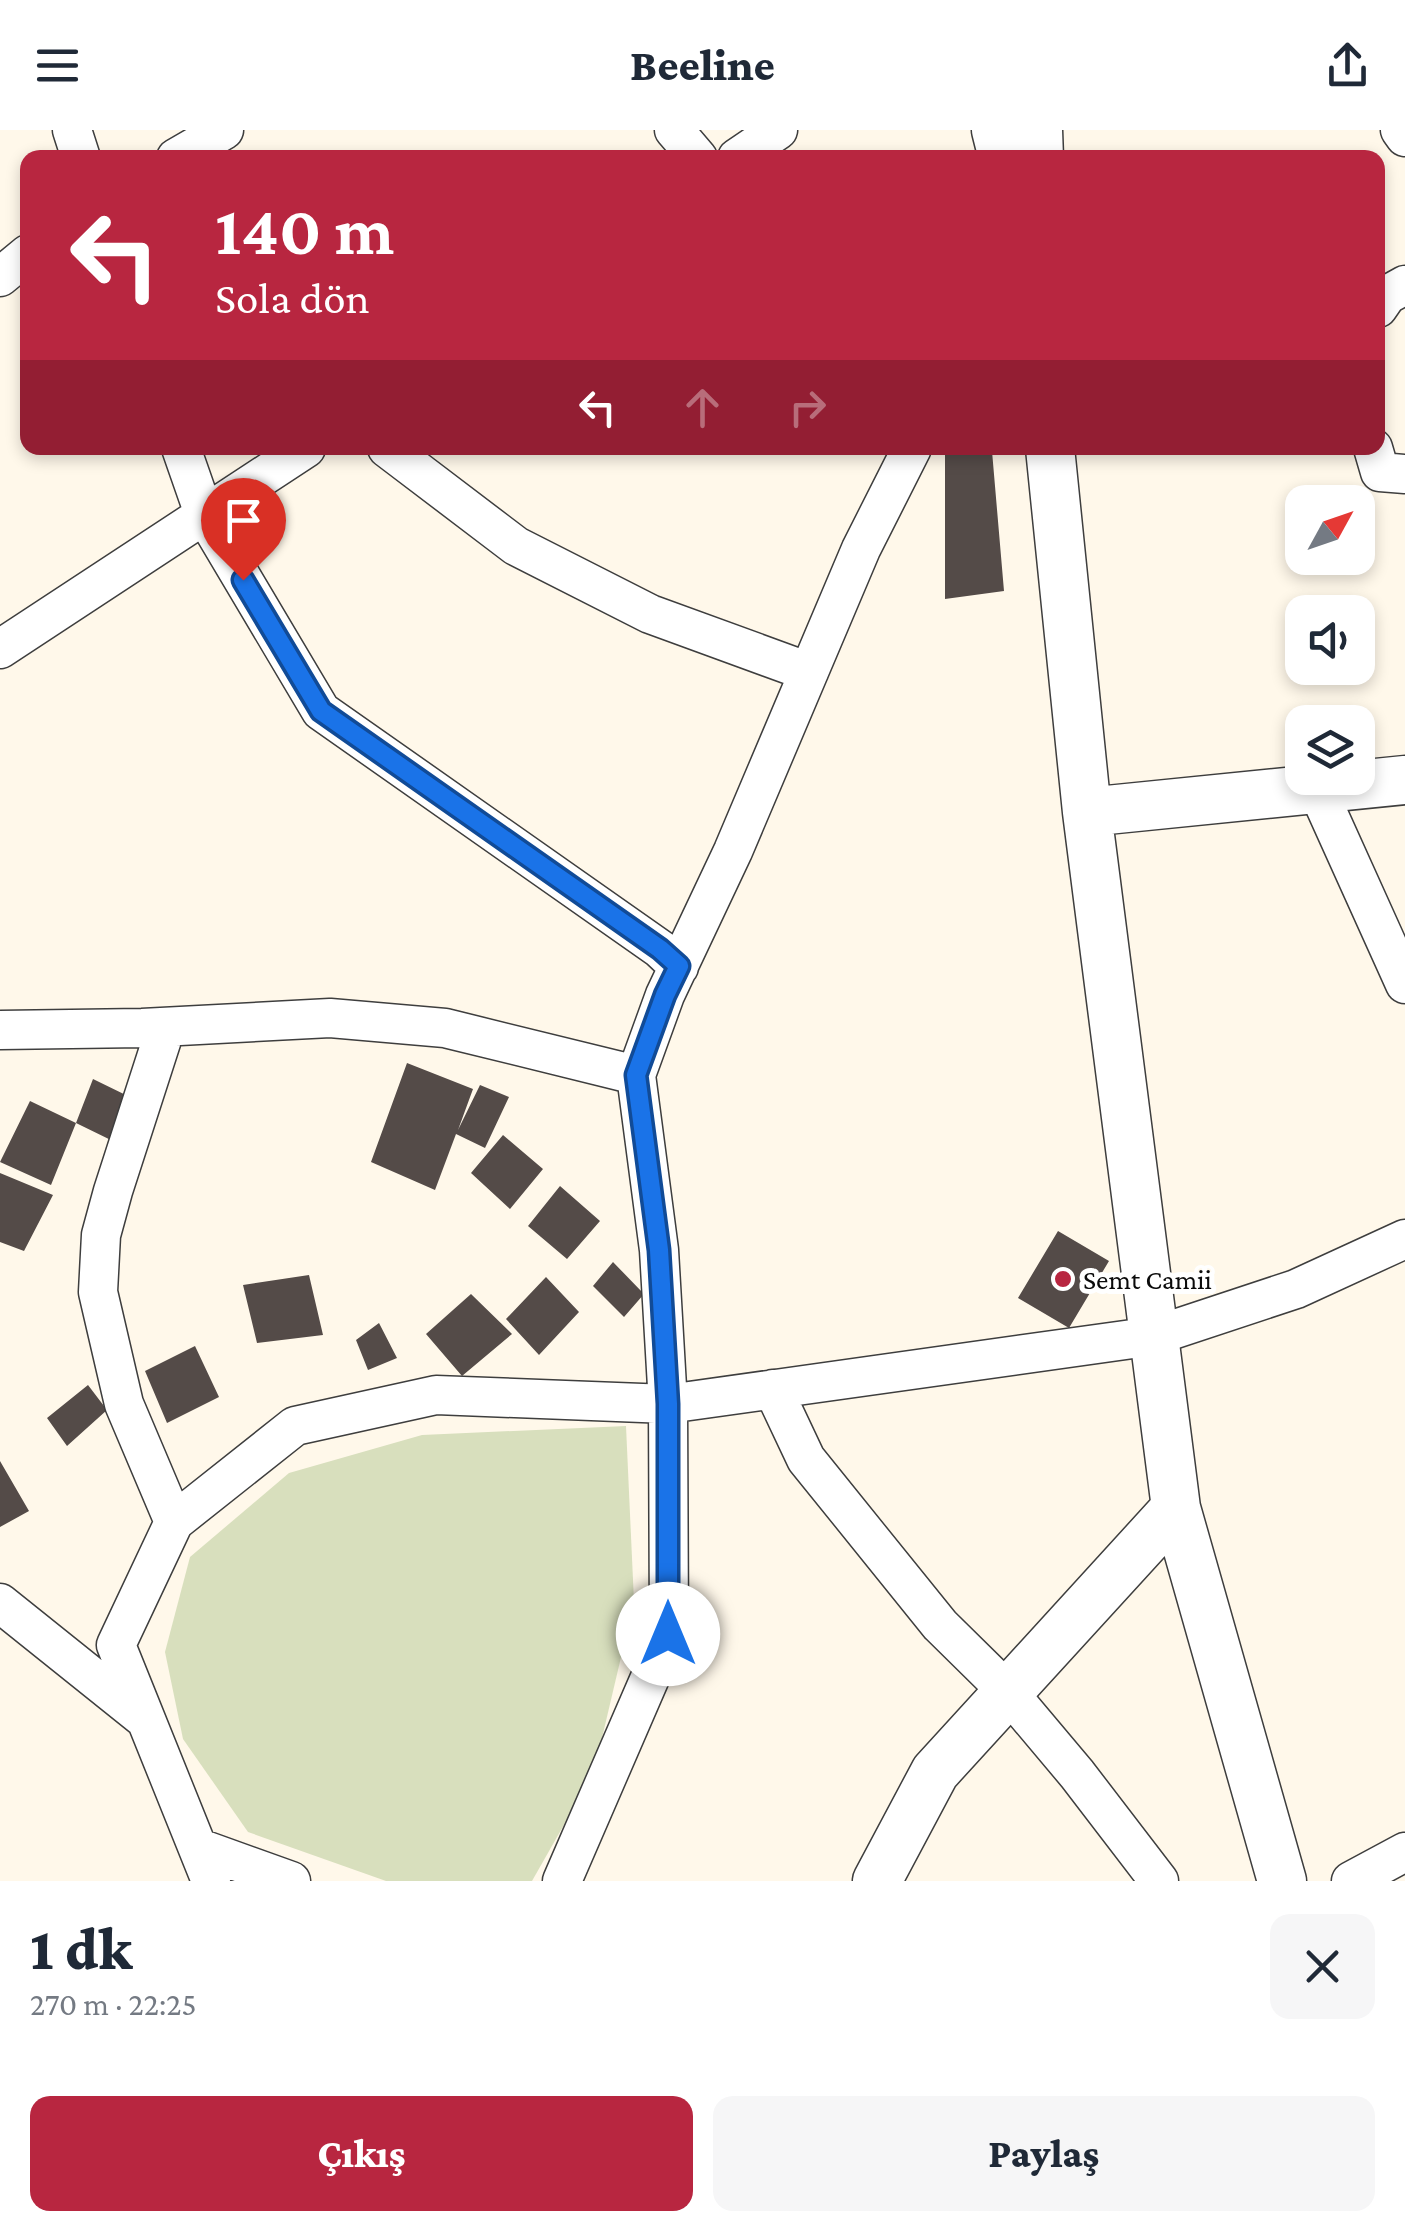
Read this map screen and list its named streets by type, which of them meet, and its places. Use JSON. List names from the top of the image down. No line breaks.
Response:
{"places":["Semt Camii"],"north":"top right","page":{"header":"Beeline","turn":["140 m","Sola dön"],"heading":["1 dk","270 m · 22:25"],"buttons":["Çıkış","Paylaş"]}}
